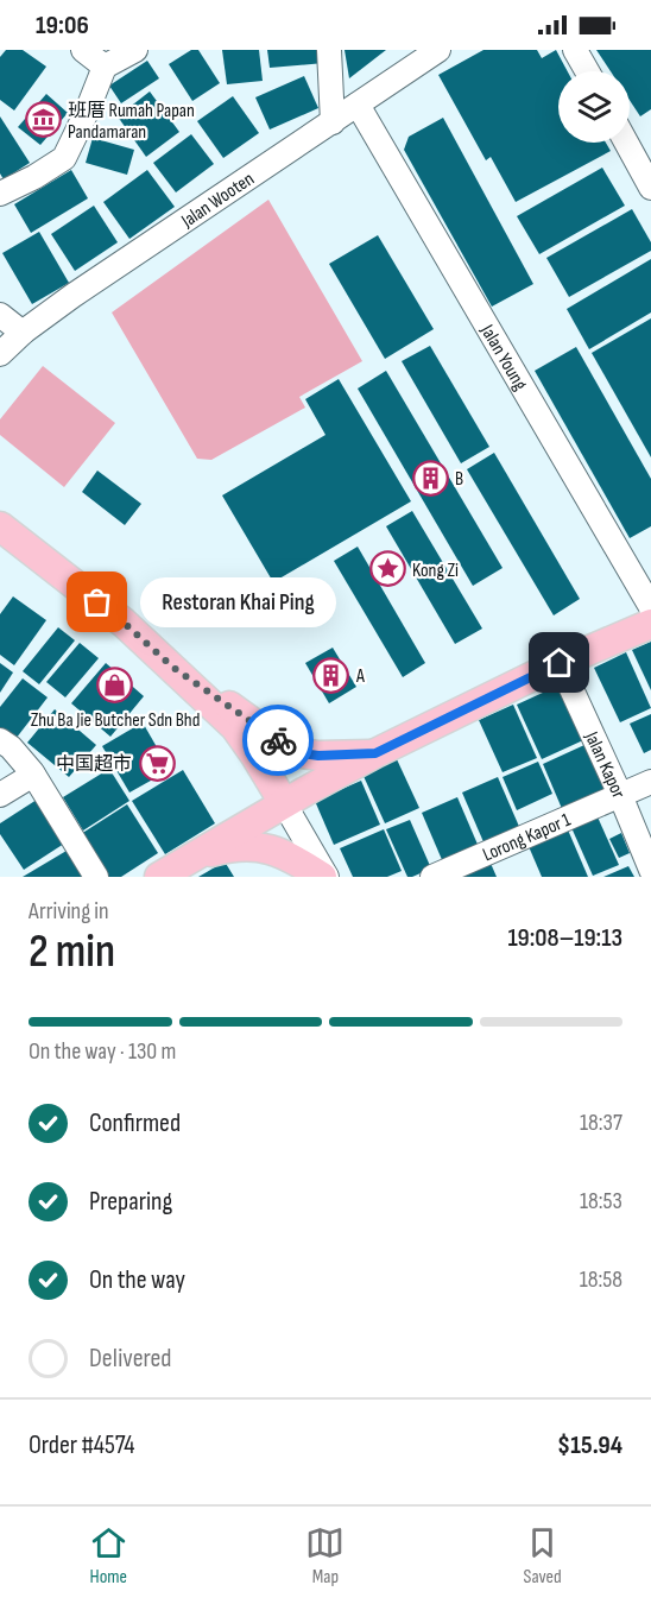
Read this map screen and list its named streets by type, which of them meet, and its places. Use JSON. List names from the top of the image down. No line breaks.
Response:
{"streets":{"street":["Jalan Wooten","Jalan Young","Jalan Kapor","Lorong Kapor 1"]},"crossings":[["Jalan Wooten","Jalan Young"],["Jalan Kapor","Lorong Kapor 1"]],"places":{"museum":["班厝 Rumah Papan Pandamaran"],"building":["B","A"],"place":["Kong Zi"],"other":["Restoran Khai Ping"],"shop":["Zhu Ba Jie Butcher Sdn Bhd"],"supermarket":["中国超市"]},"page":{"status":"19:06","bubble":"Restoran Khai Ping","heading":["2 min","Arriving in","19:08–19:13"],"panel":["Order #4574","$15.94"],"bar":"On the way · 130 m","list":[["Confirmed","18:37"],["Preparing","18:53"],["On the way","18:58"],"Delivered"],"tabs":["Home","Map","Saved"]}}
